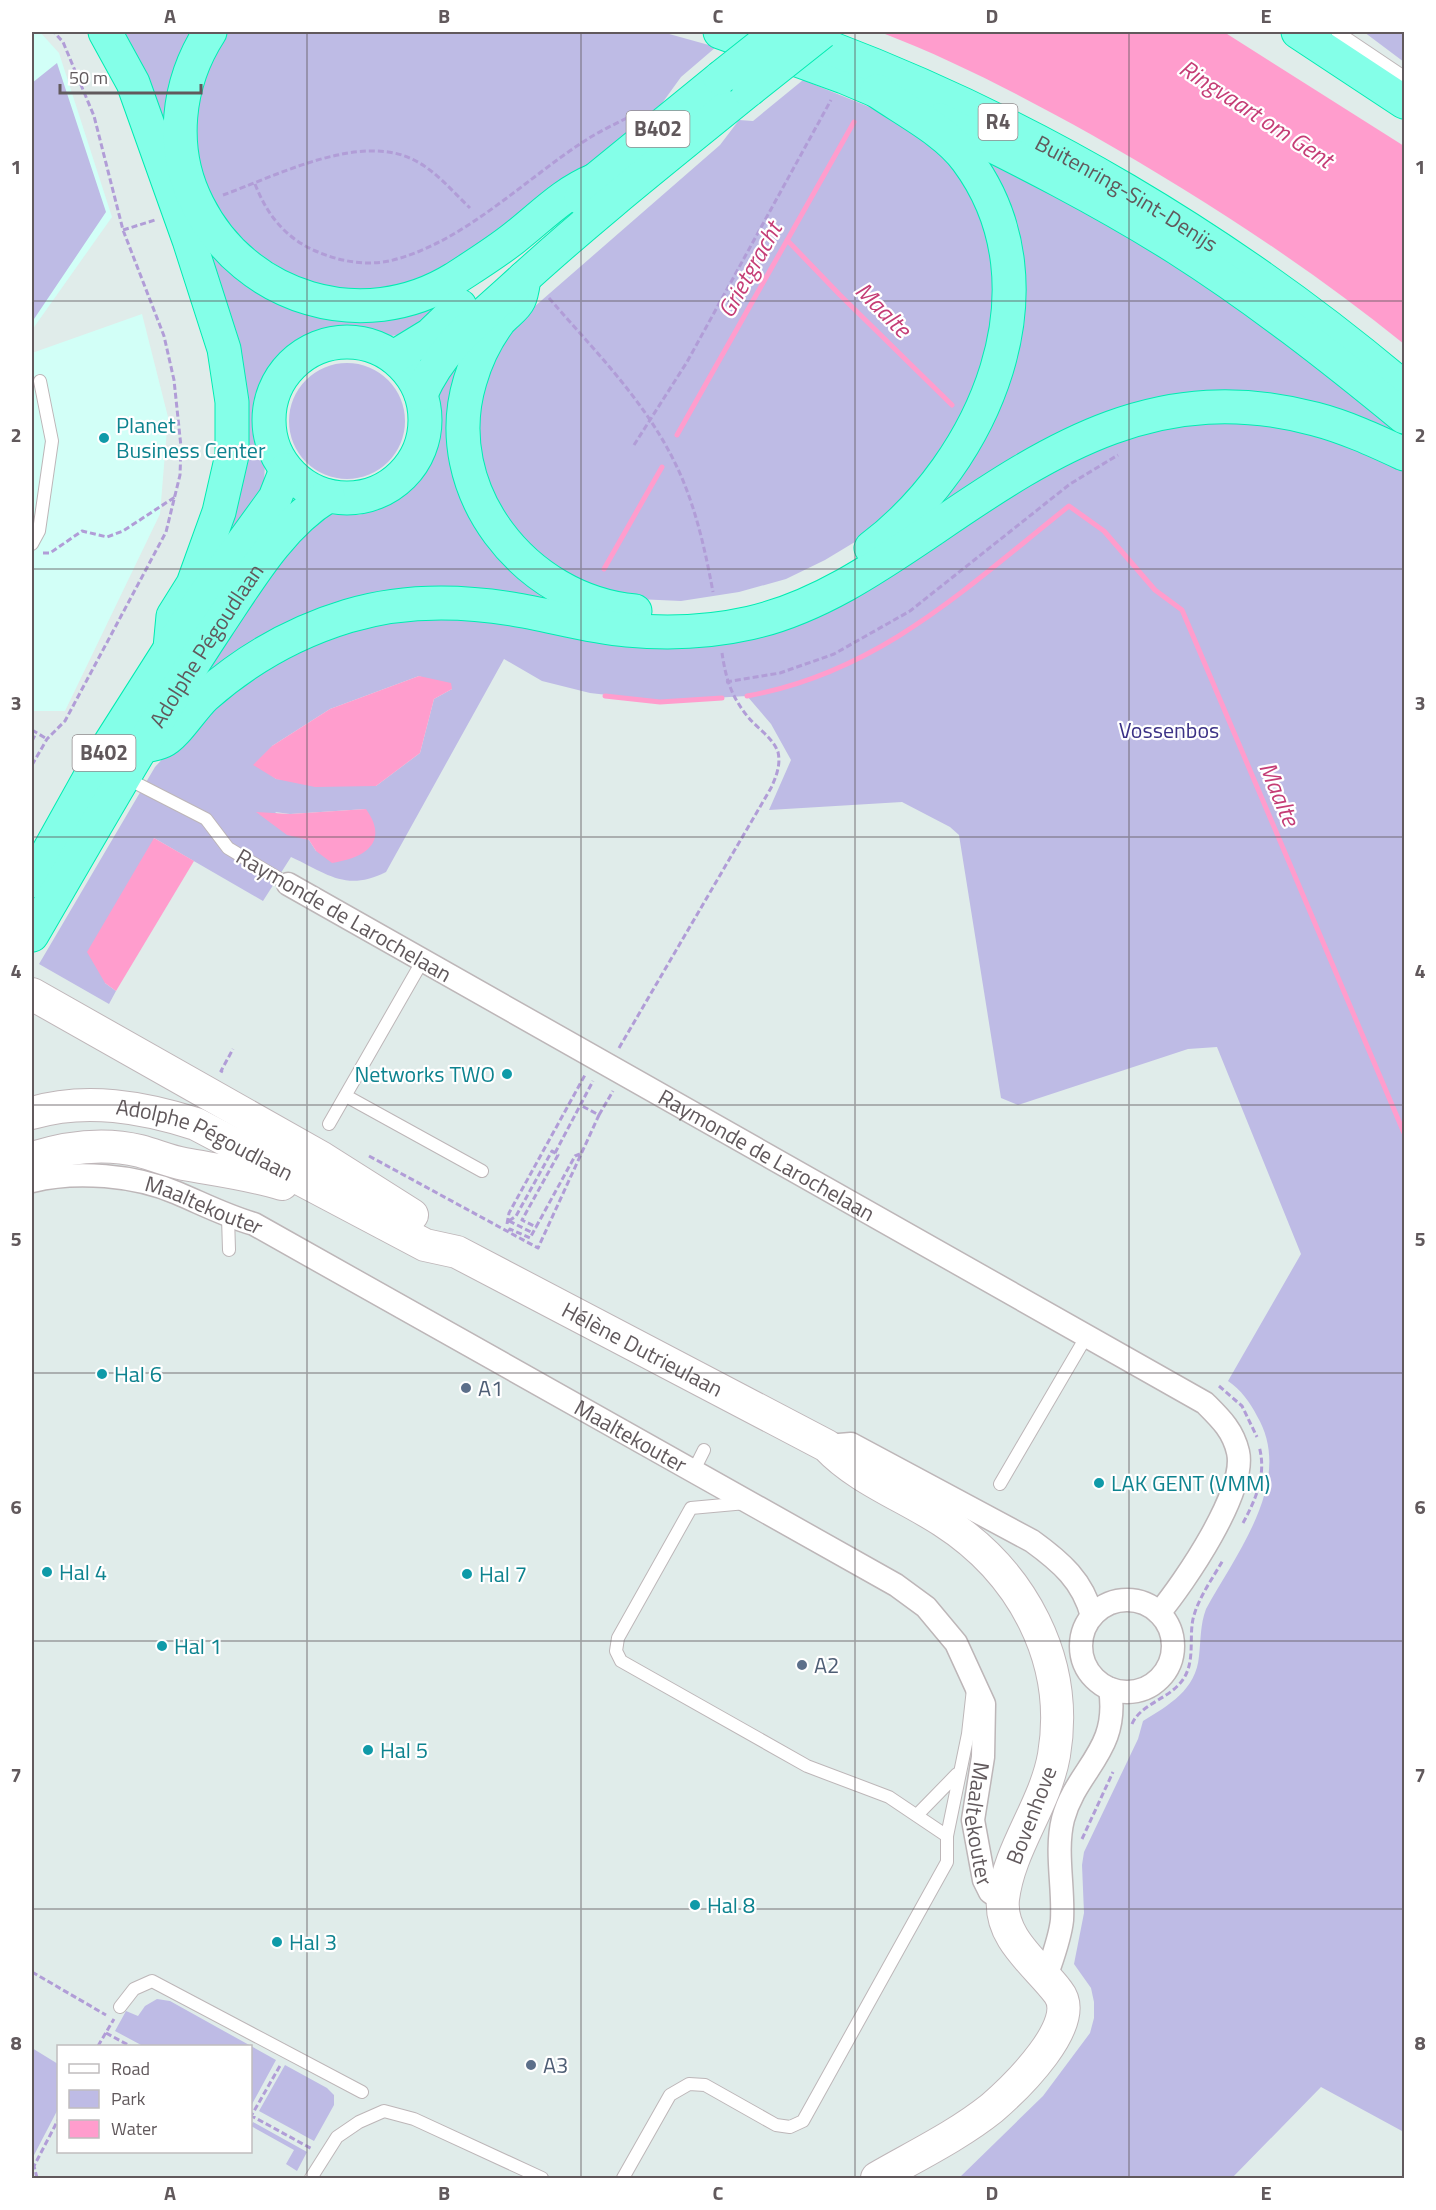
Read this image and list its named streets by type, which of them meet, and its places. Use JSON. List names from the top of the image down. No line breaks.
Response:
{"streets":{"highway":["R4","B402","Buitenring-Sint-Denijs","Adolphe Pégoudlaan"],"street":["Raymonde de Larochelaan","Maaltekouter","Hélène Dutrieulaan","Bovenhove"]},"crossings":[["B402","Adolphe Pégoudlaan"],["Adolphe Pégoudlaan","Raymonde de Larochelaan"],["Adolphe Pégoudlaan","Hélène Dutrieulaan"],["Maaltekouter","Bovenhove"],["Hélène Dutrieulaan","Bovenhove"]],"water":["Ringvaart om Gent","Grietgracht","Maalte"],"parks":["Vossenbos"],"places":["Planet Business Center","Networks TWO","Hal 6","A1","LAK GENT (VMM)","Hal 4","Hal 7","Hal 1","A2","Hal 5","Hal 8","Hal 3","A3"],"legend":["Road","Park","Water"],"scale_bar":"50 m","grid":{"columns":["A","B","C","D","E"],"rows":["1","2","3","4","5","6","7","8"]}}
